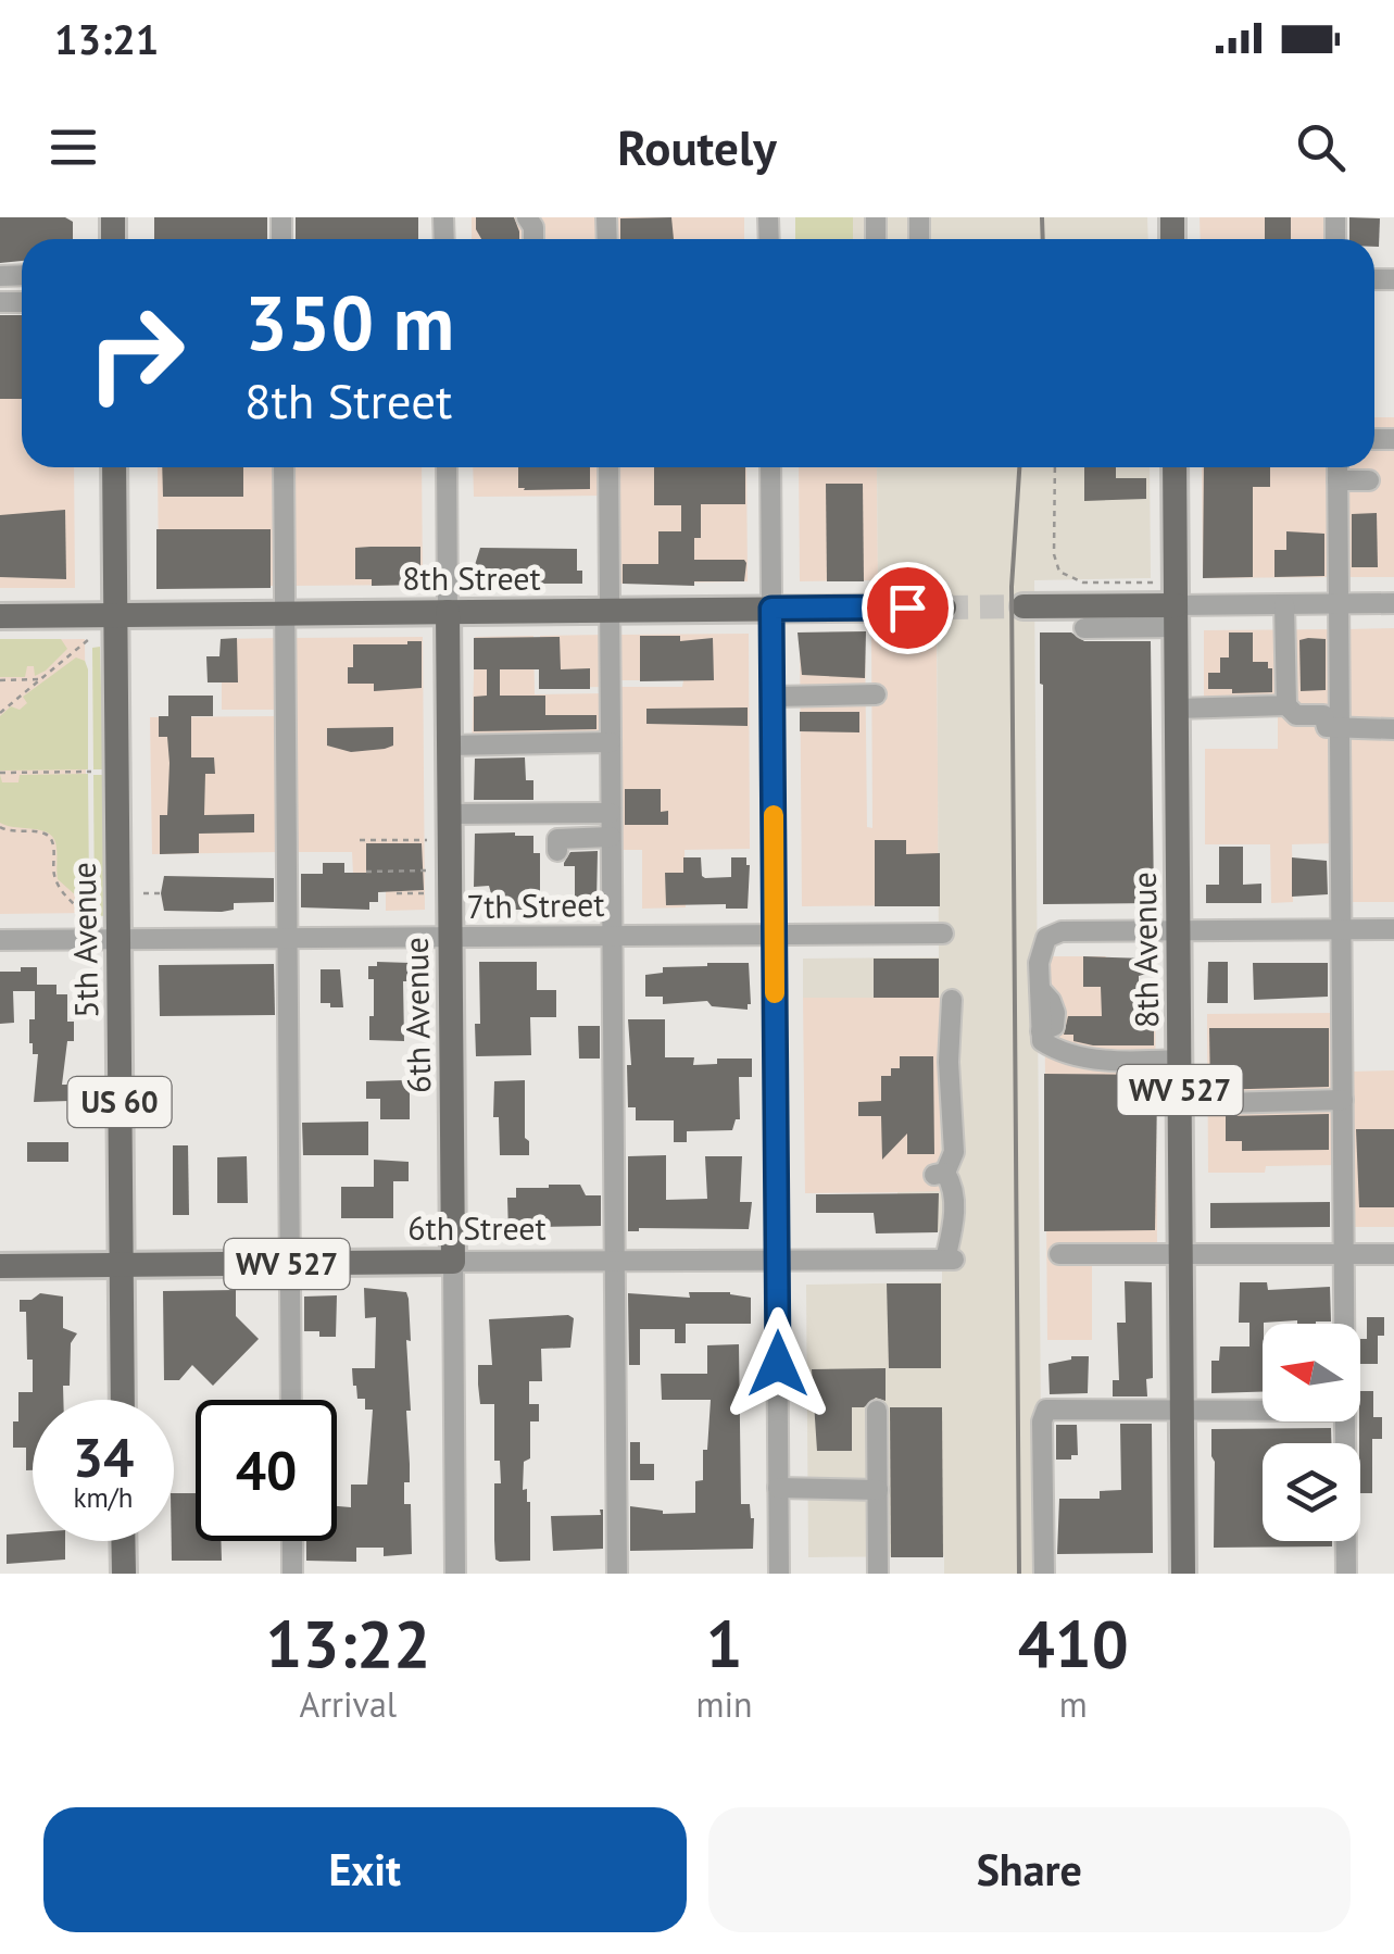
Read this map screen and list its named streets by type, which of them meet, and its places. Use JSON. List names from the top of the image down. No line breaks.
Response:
{"streets":{"main road":["8th Street","5th Avenue","8th Avenue","6th Avenue","WV 527","US 60","6th Street"],"street":["7th Street"]},"crossings":[["8th Street","5th Avenue"],["8th Street","6th Avenue"],["7th Street","5th Avenue"],["7th Street","6th Avenue"],["5th Avenue","6th Street"],["6th Avenue","6th Street"]],"north":"left","page":{"status":"13:21","header":"Routely","turn":["350 m","8th Street"],"speed":"34 km/h","limit":"40","eta":["13:22","Arrival","1","min","410","m"],"buttons":["Exit","Share"]}}
